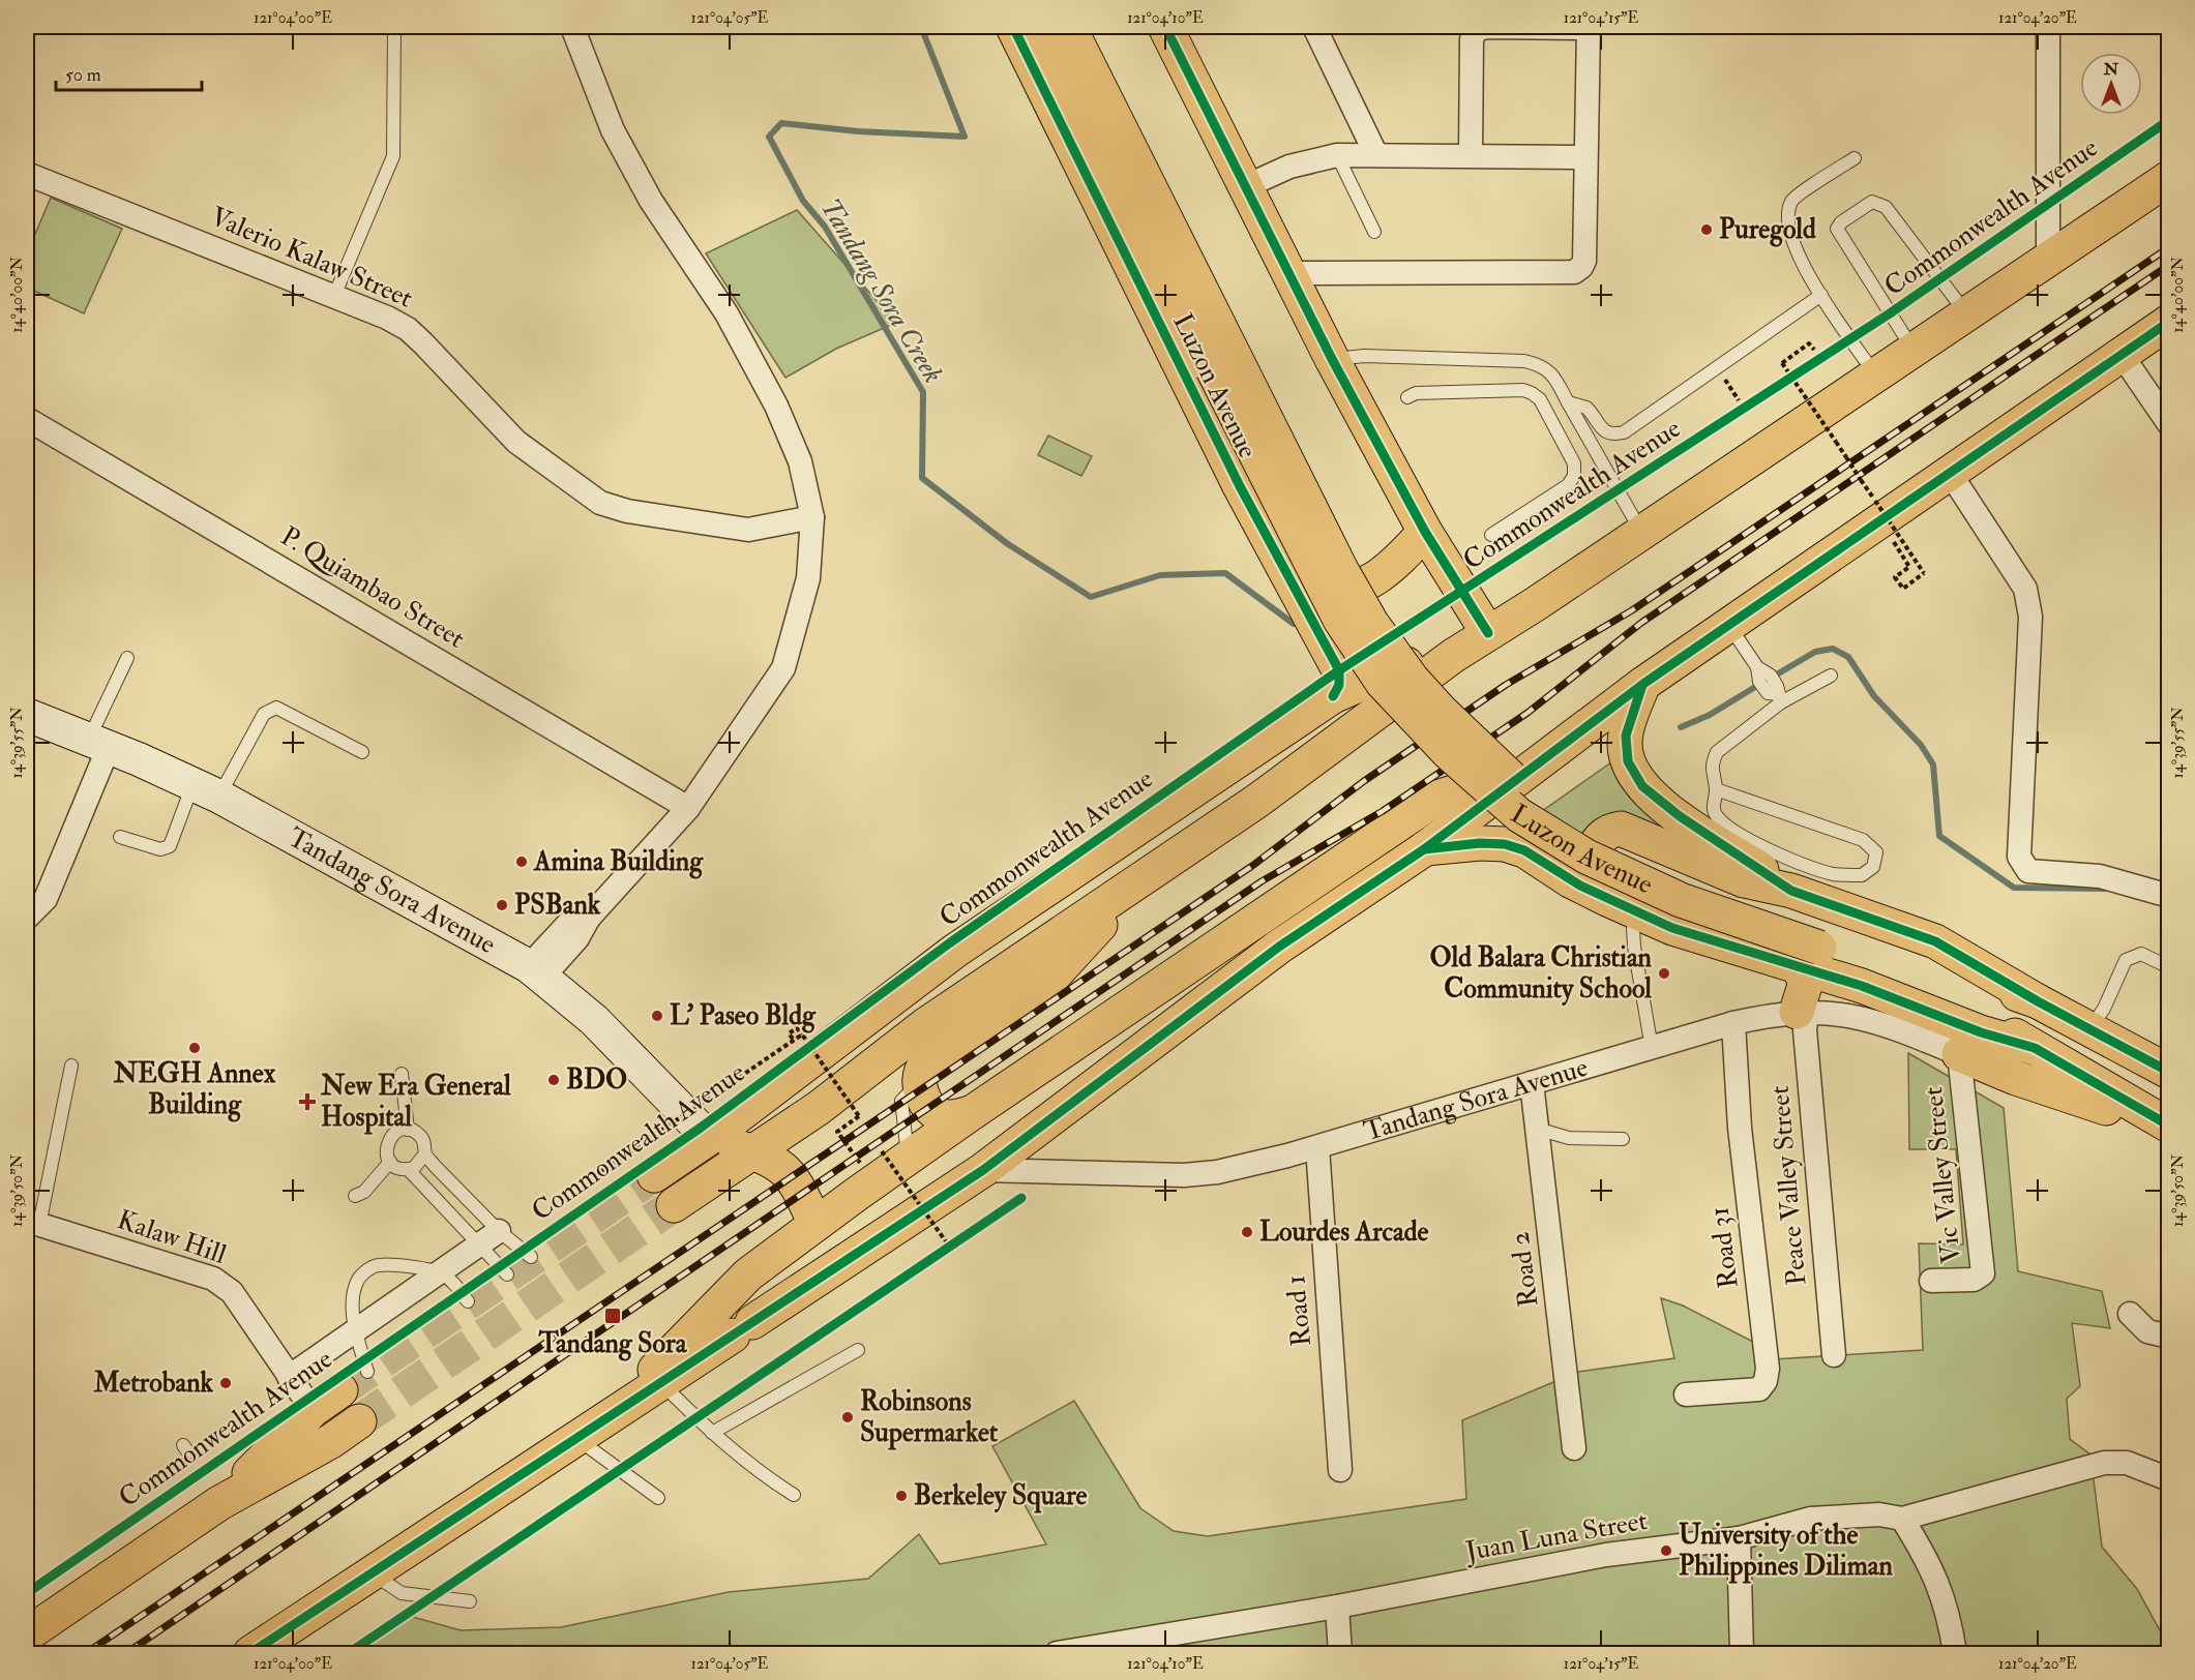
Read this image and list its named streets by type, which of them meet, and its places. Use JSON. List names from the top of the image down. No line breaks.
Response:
{"streets":{"main road":["Commonwealth Avenue","Luzon Avenue","Tandang Sora Avenue"],"street":["Valerio Kalaw Street","P. Quiambao Street","Vic Valley Street","Peace Valley Street","Kalaw Hill","Road 31","Road 2","Road 1","Juan Luna Street"]},"crossings":[["Commonwealth Avenue","Luzon Avenue"],["Commonwealth Avenue","Tandang Sora Avenue"],["Commonwealth Avenue","Kalaw Hill"],["Tandang Sora Avenue","Vic Valley Street"],["Tandang Sora Avenue","Peace Valley Street"],["Tandang Sora Avenue","Road 31"],["Tandang Sora Avenue","Road 2"],["Tandang Sora Avenue","Road 1"]],"water":["Tandang Sora Creek"],"places":{"other":["Puregold","Amina Building","PSBank","Old Balara Christian Community School","L' Paseo Bldg","NEGH Annex Building","BDO","Lourdes Arcade","Metrobank","Robinsons Supermarket","Berkeley Square","University of the Philippines Diliman"],"health":["New Era General Hospital"],"transit":["Tandang Sora"]},"scale_bar":"50 m","north":"top","coordinates":["121°04'00\"E","121°04'05\"E","121°04'10\"E","121°04'15\"E","121°04'20\"E","14°40'00\"N","14°39'55\"N","14°39'50\"N"]}
